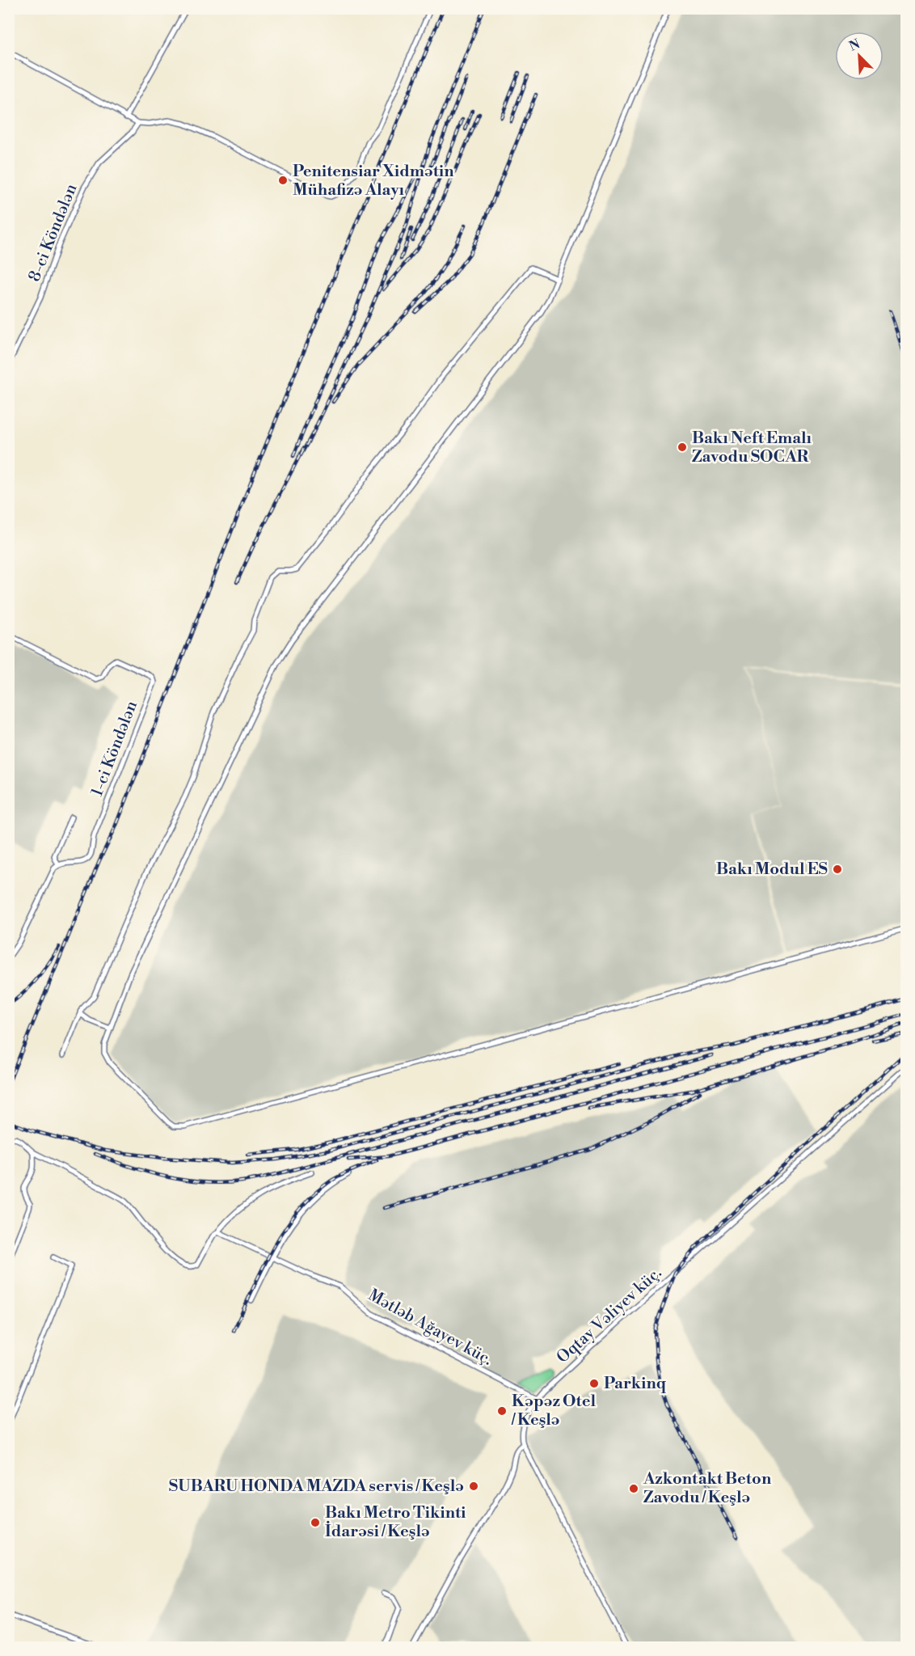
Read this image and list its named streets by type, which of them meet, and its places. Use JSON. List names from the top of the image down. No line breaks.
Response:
{"streets":{"street":["8-ci Köndələn","1-ci Köndələn","Oqtay Vəliyev küç.","Mətləb Ağayev küç."]},"crossings":[["Oqtay Vəliyev küç.","Mətləb Ağayev küç."]],"places":["Penitensiar Xidmətin Mühafizə Alayı","Bakı Neft Emalı Zavodu SOCAR","Bakı Modul ES","Parkinq","Kəpəz Otel / Keşlə","SUBARU HONDA MAZDA servis / Keşlə","Azkontakt Beton Zavodu / Keşlə","Bakı Metro Tikinti İdarəsi / Keşlə"],"north":"top left"}
